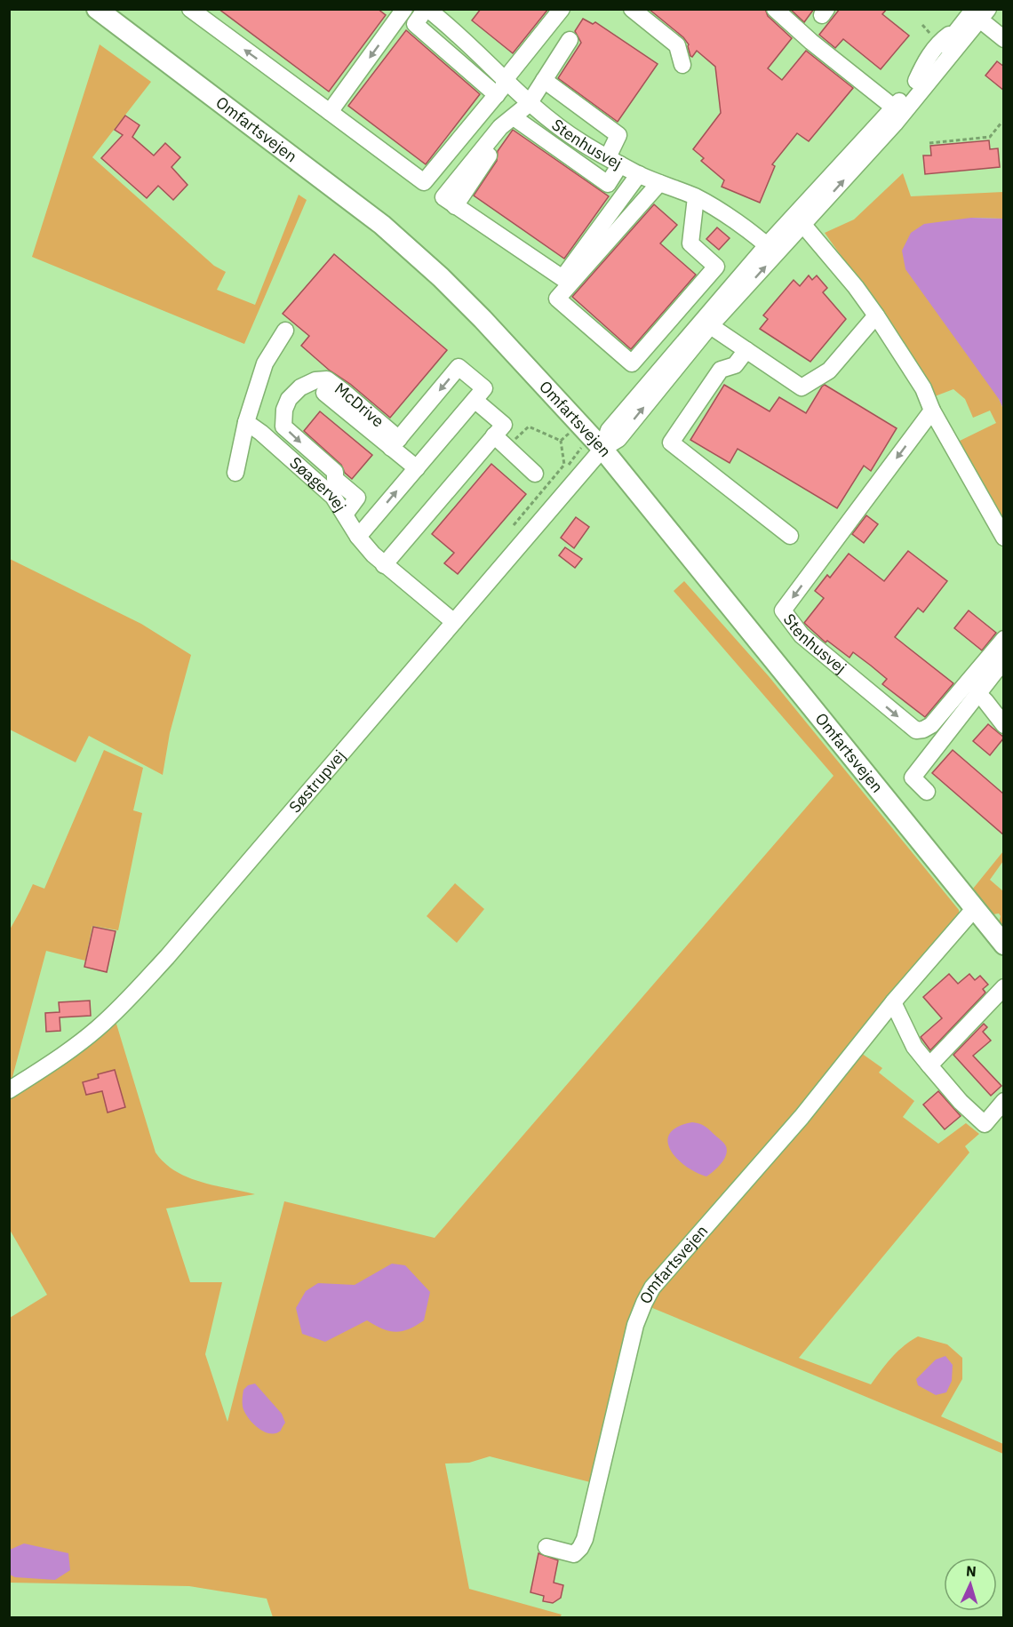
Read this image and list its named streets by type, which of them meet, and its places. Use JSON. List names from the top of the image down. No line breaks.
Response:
{"streets":{"main road":["Omfartsvejen"],"street":["Stenhusvej","McDrive","Søagervej","Søstrupvej"]},"crossings":[["Omfartsvejen","Søstrupvej"],["McDrive","Søagervej"],["Søagervej","Søstrupvej"]],"north":"top"}
